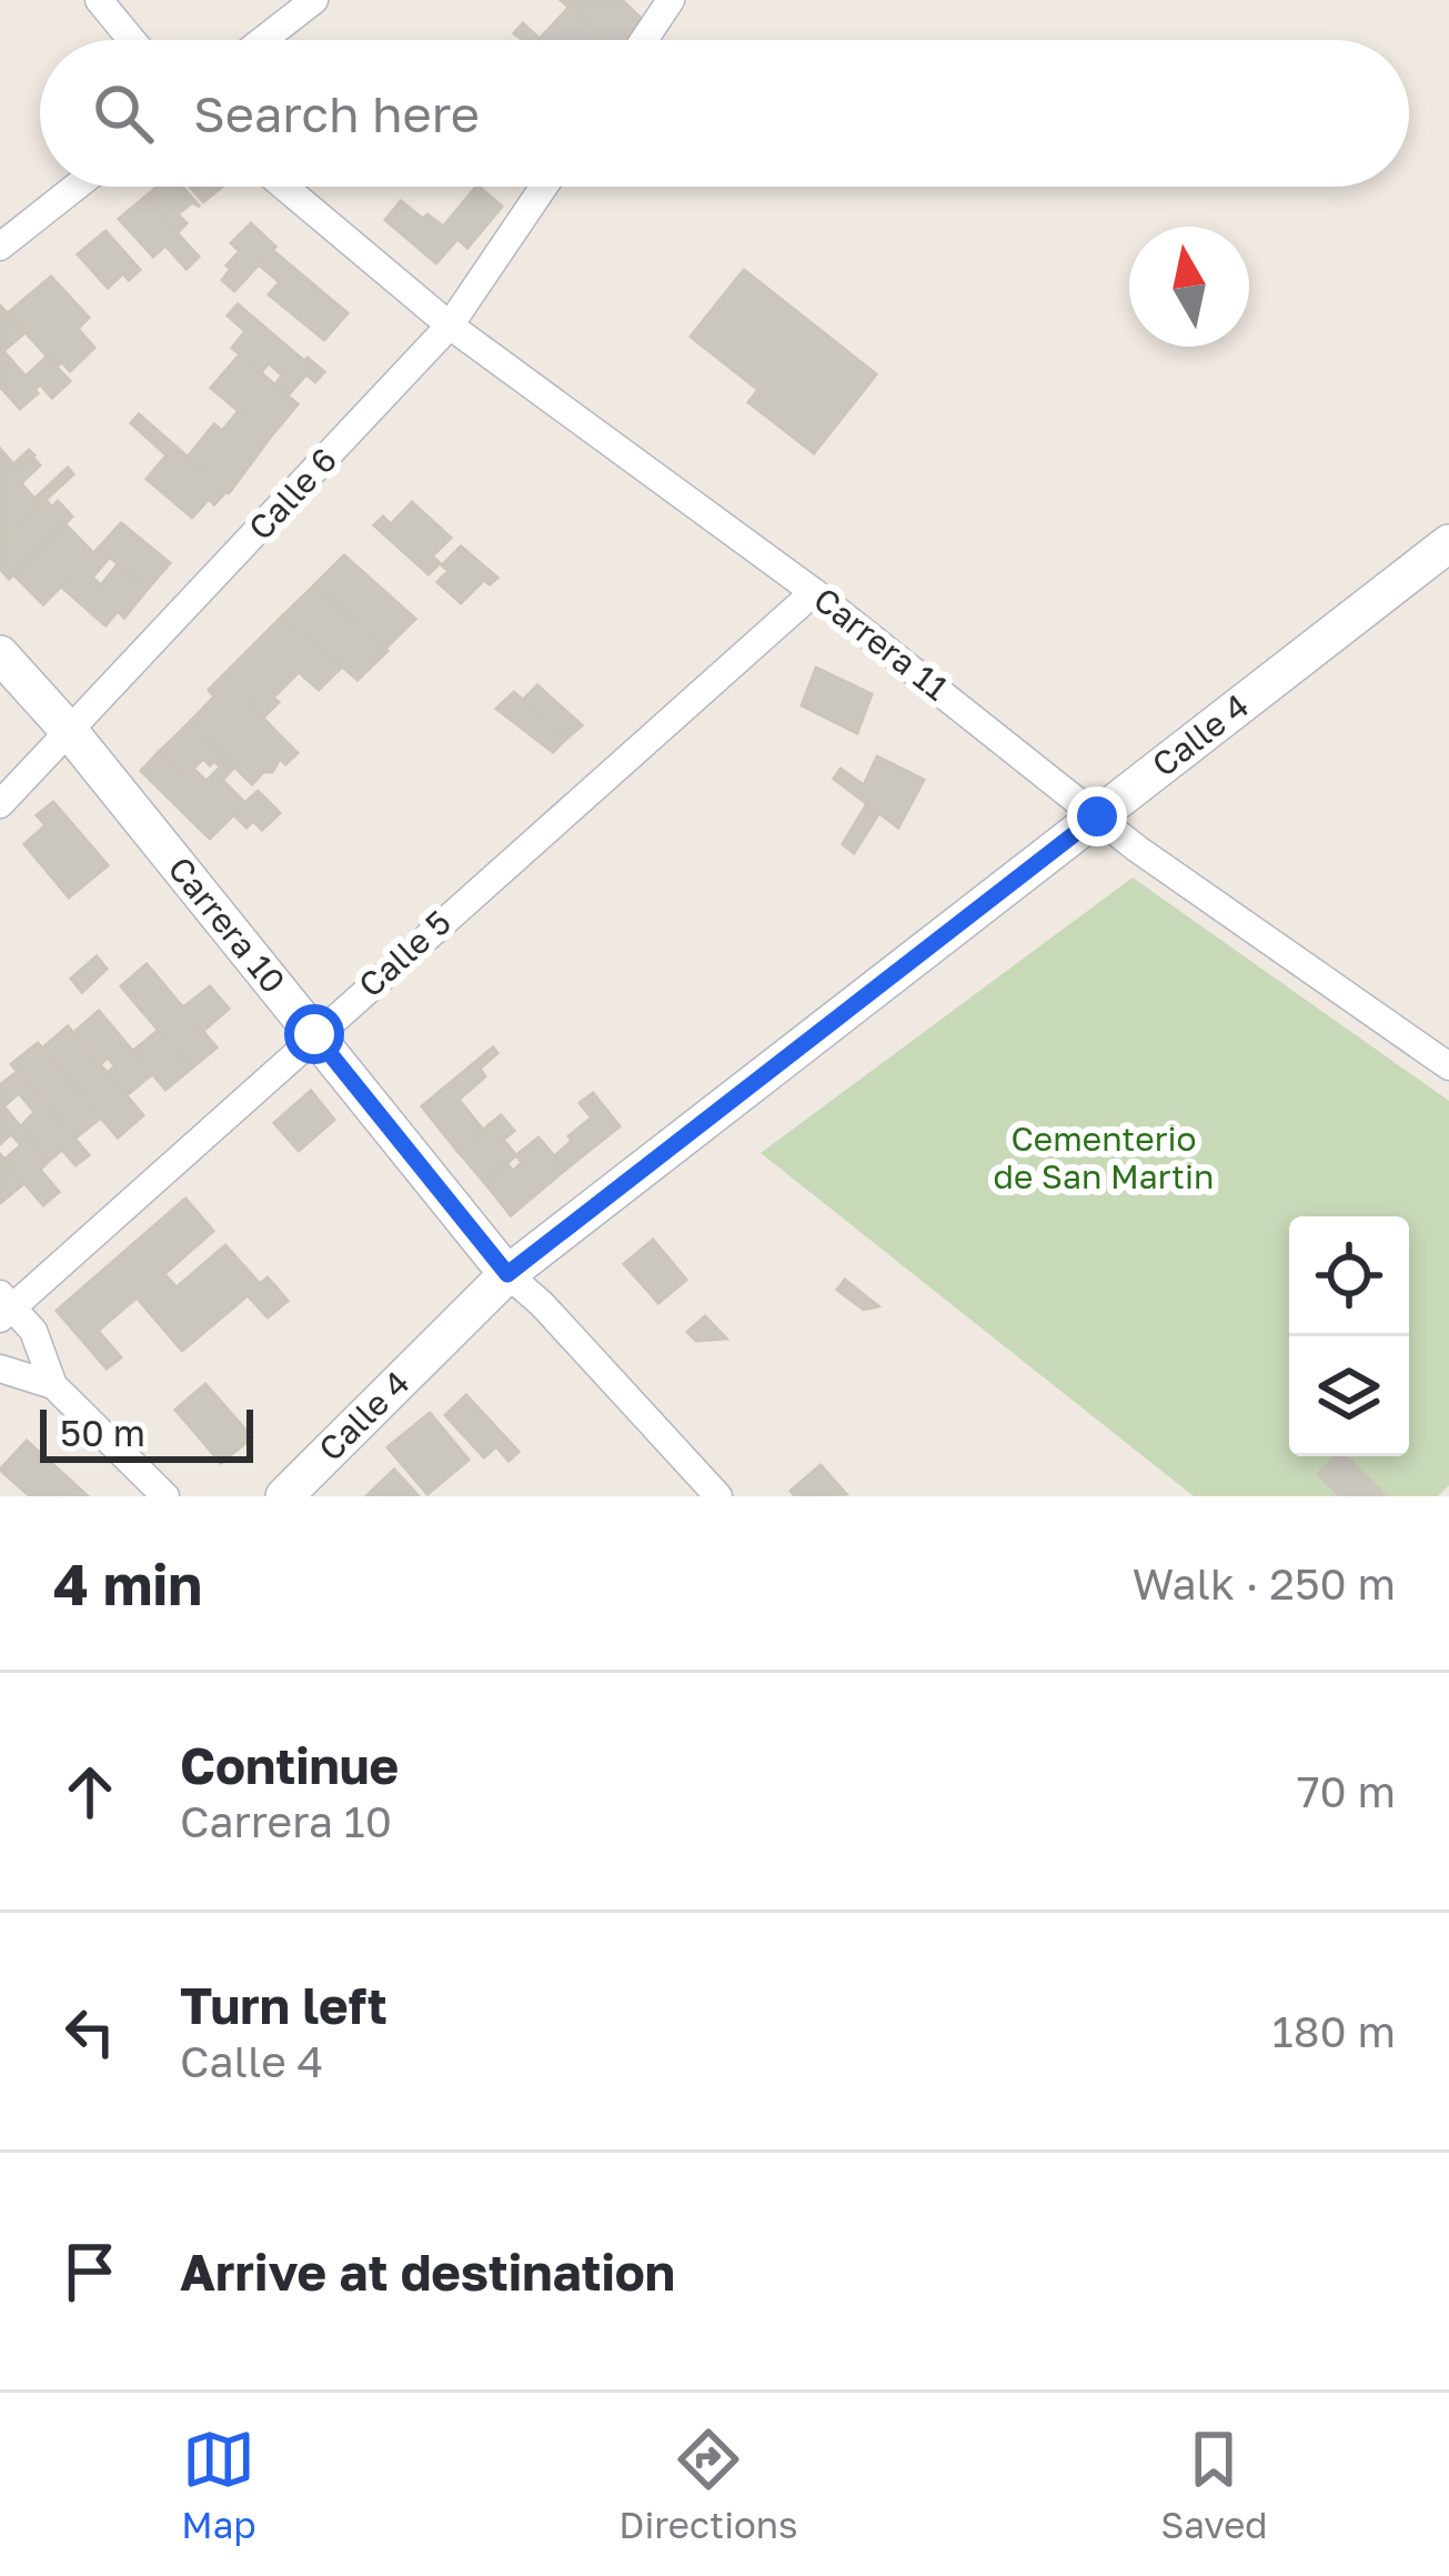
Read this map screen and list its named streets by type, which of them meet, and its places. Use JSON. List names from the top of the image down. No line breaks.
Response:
{"streets":{"street":["Calle 6","Carrera 11","Calle 4","Carrera 10","Calle 5"]},"crossings":[["Calle 6","Carrera 11"],["Calle 6","Carrera 10"],["Carrera 11","Calle 4"],["Carrera 11","Calle 5"],["Calle 4","Carrera 10"],["Carrera 10","Calle 5"]],"parks":["Cementerio de San Martin"],"scale_bar":"50 m","north":"top","page":{"search":"Search here","scale":"50 m","heading":["4 min","Walk · 250 m"],"list":[["Continue","Carrera 10","70 m"],["Turn left","Calle 4","180 m"],"Arrive at destination"],"nav":["Map","Directions","Saved"]}}
